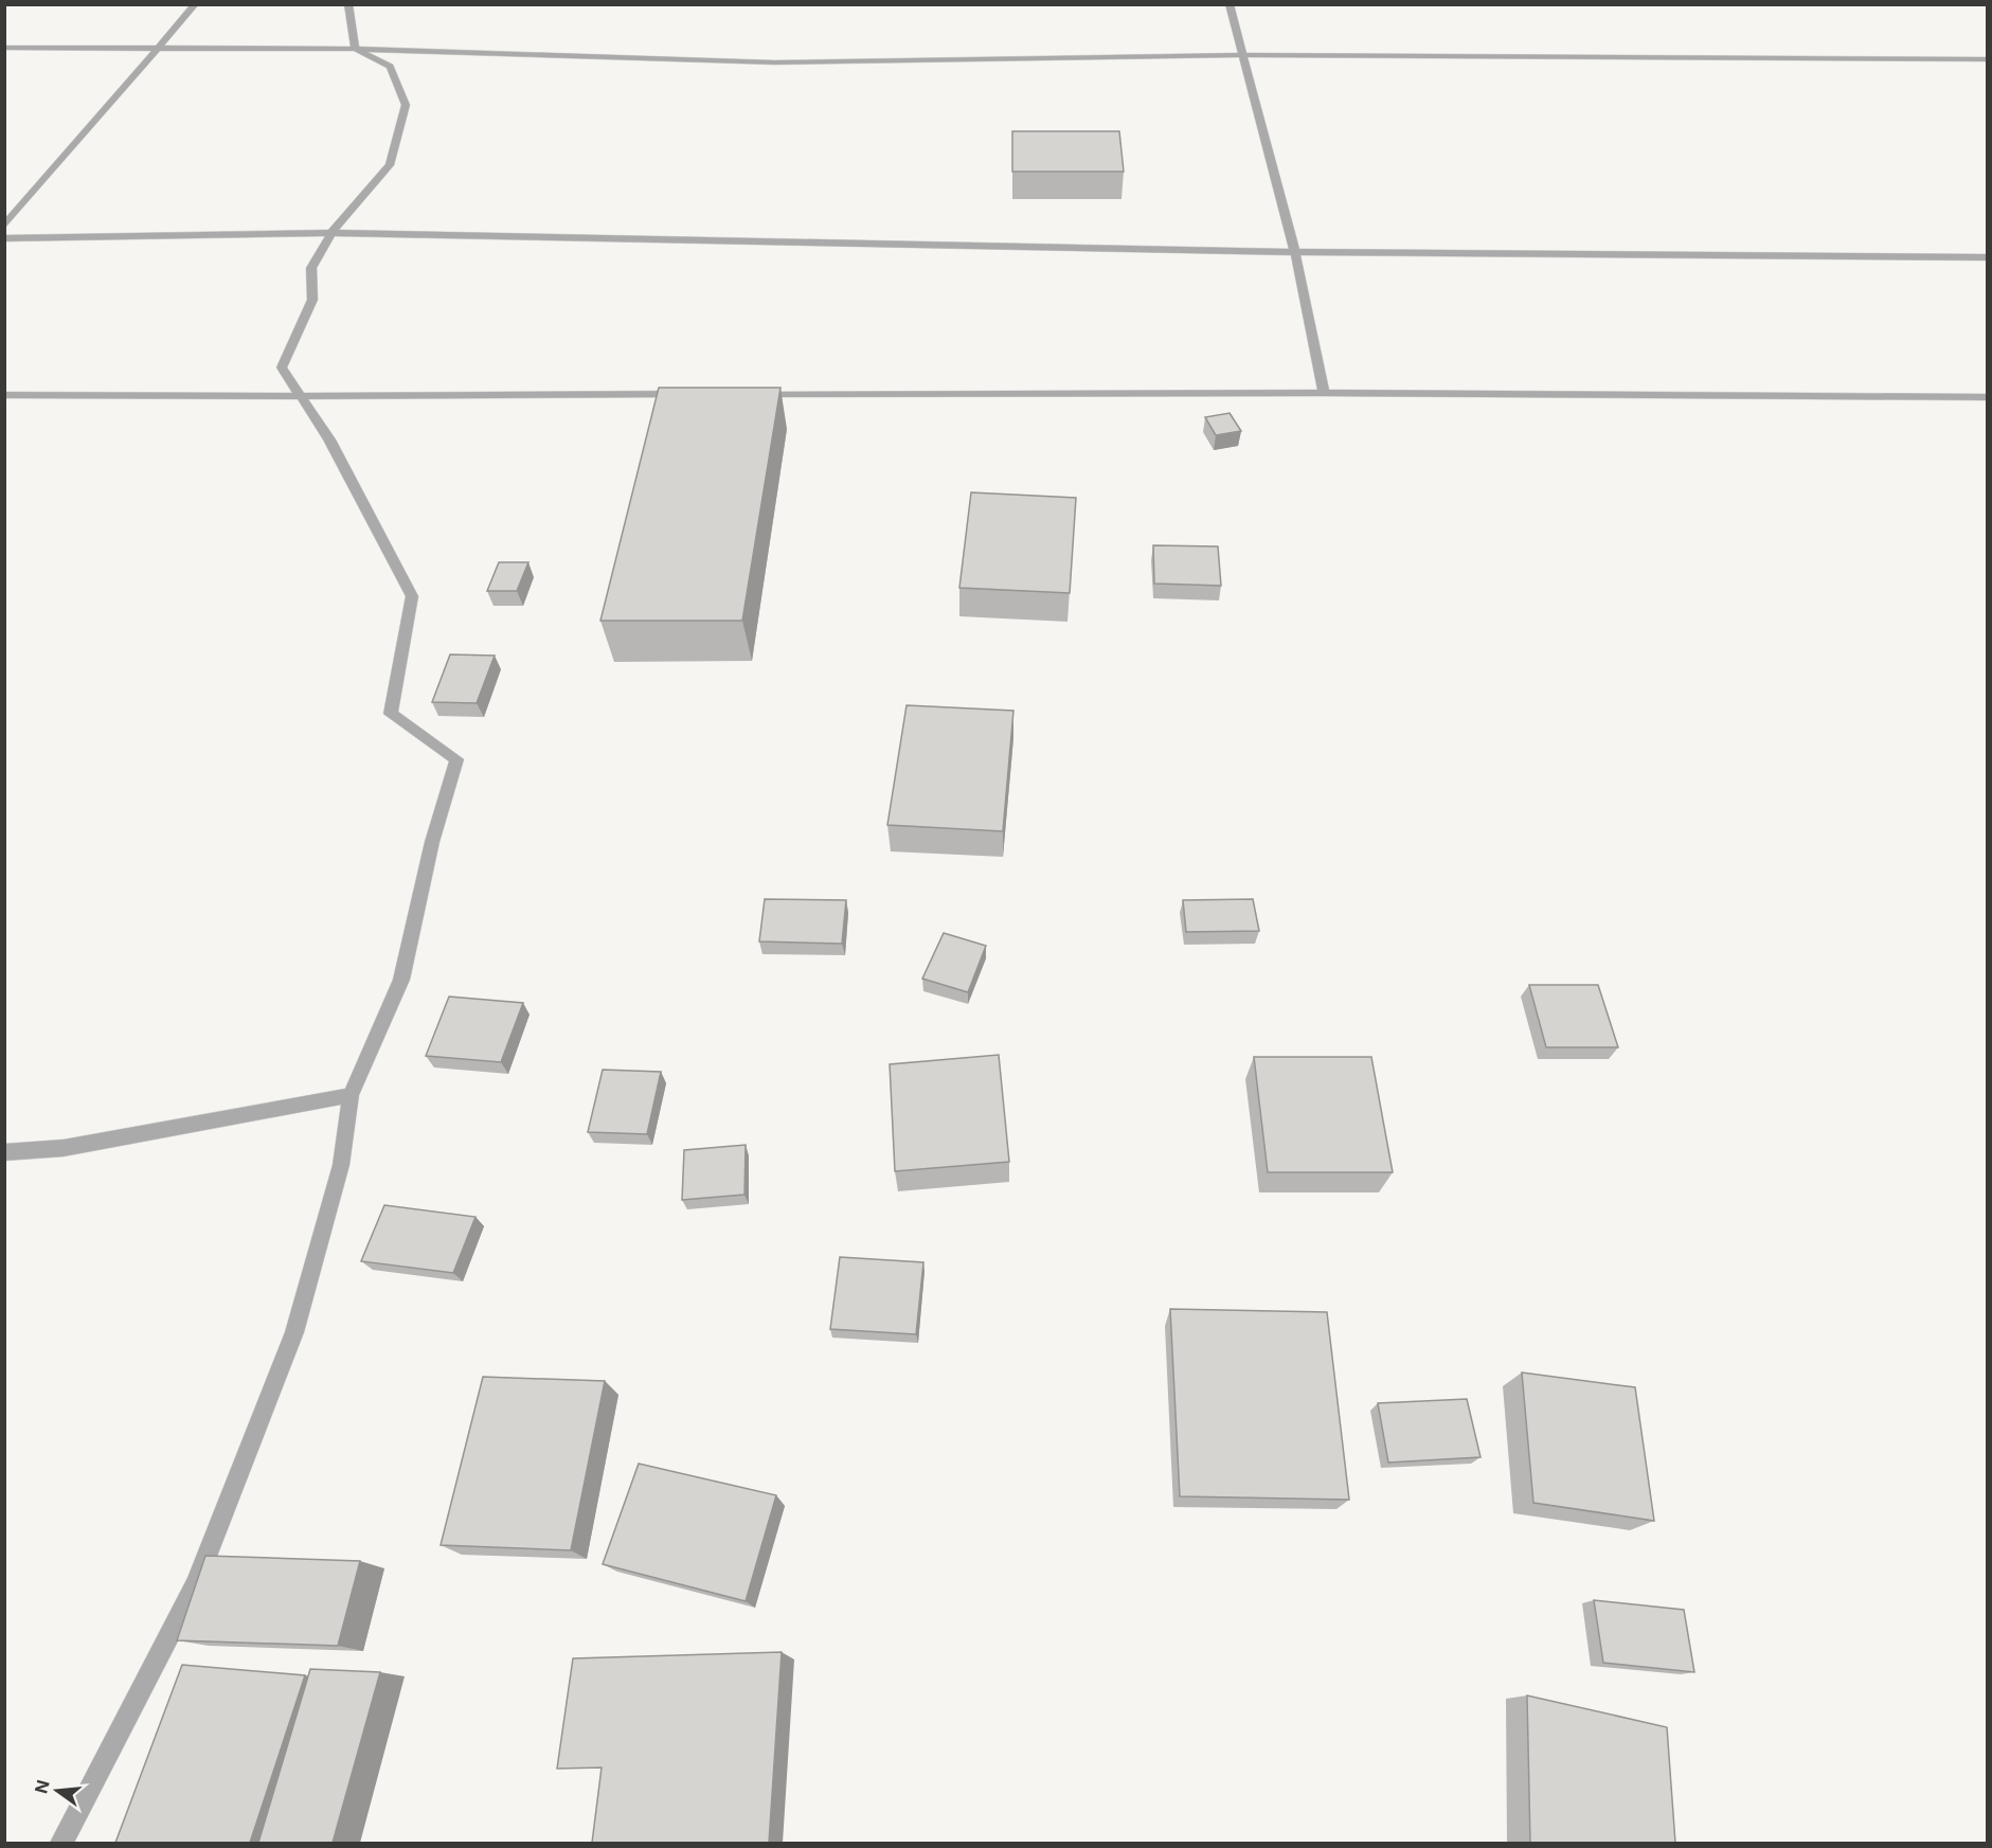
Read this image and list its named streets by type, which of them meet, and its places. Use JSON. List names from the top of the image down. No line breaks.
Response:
{"north":"left"}
